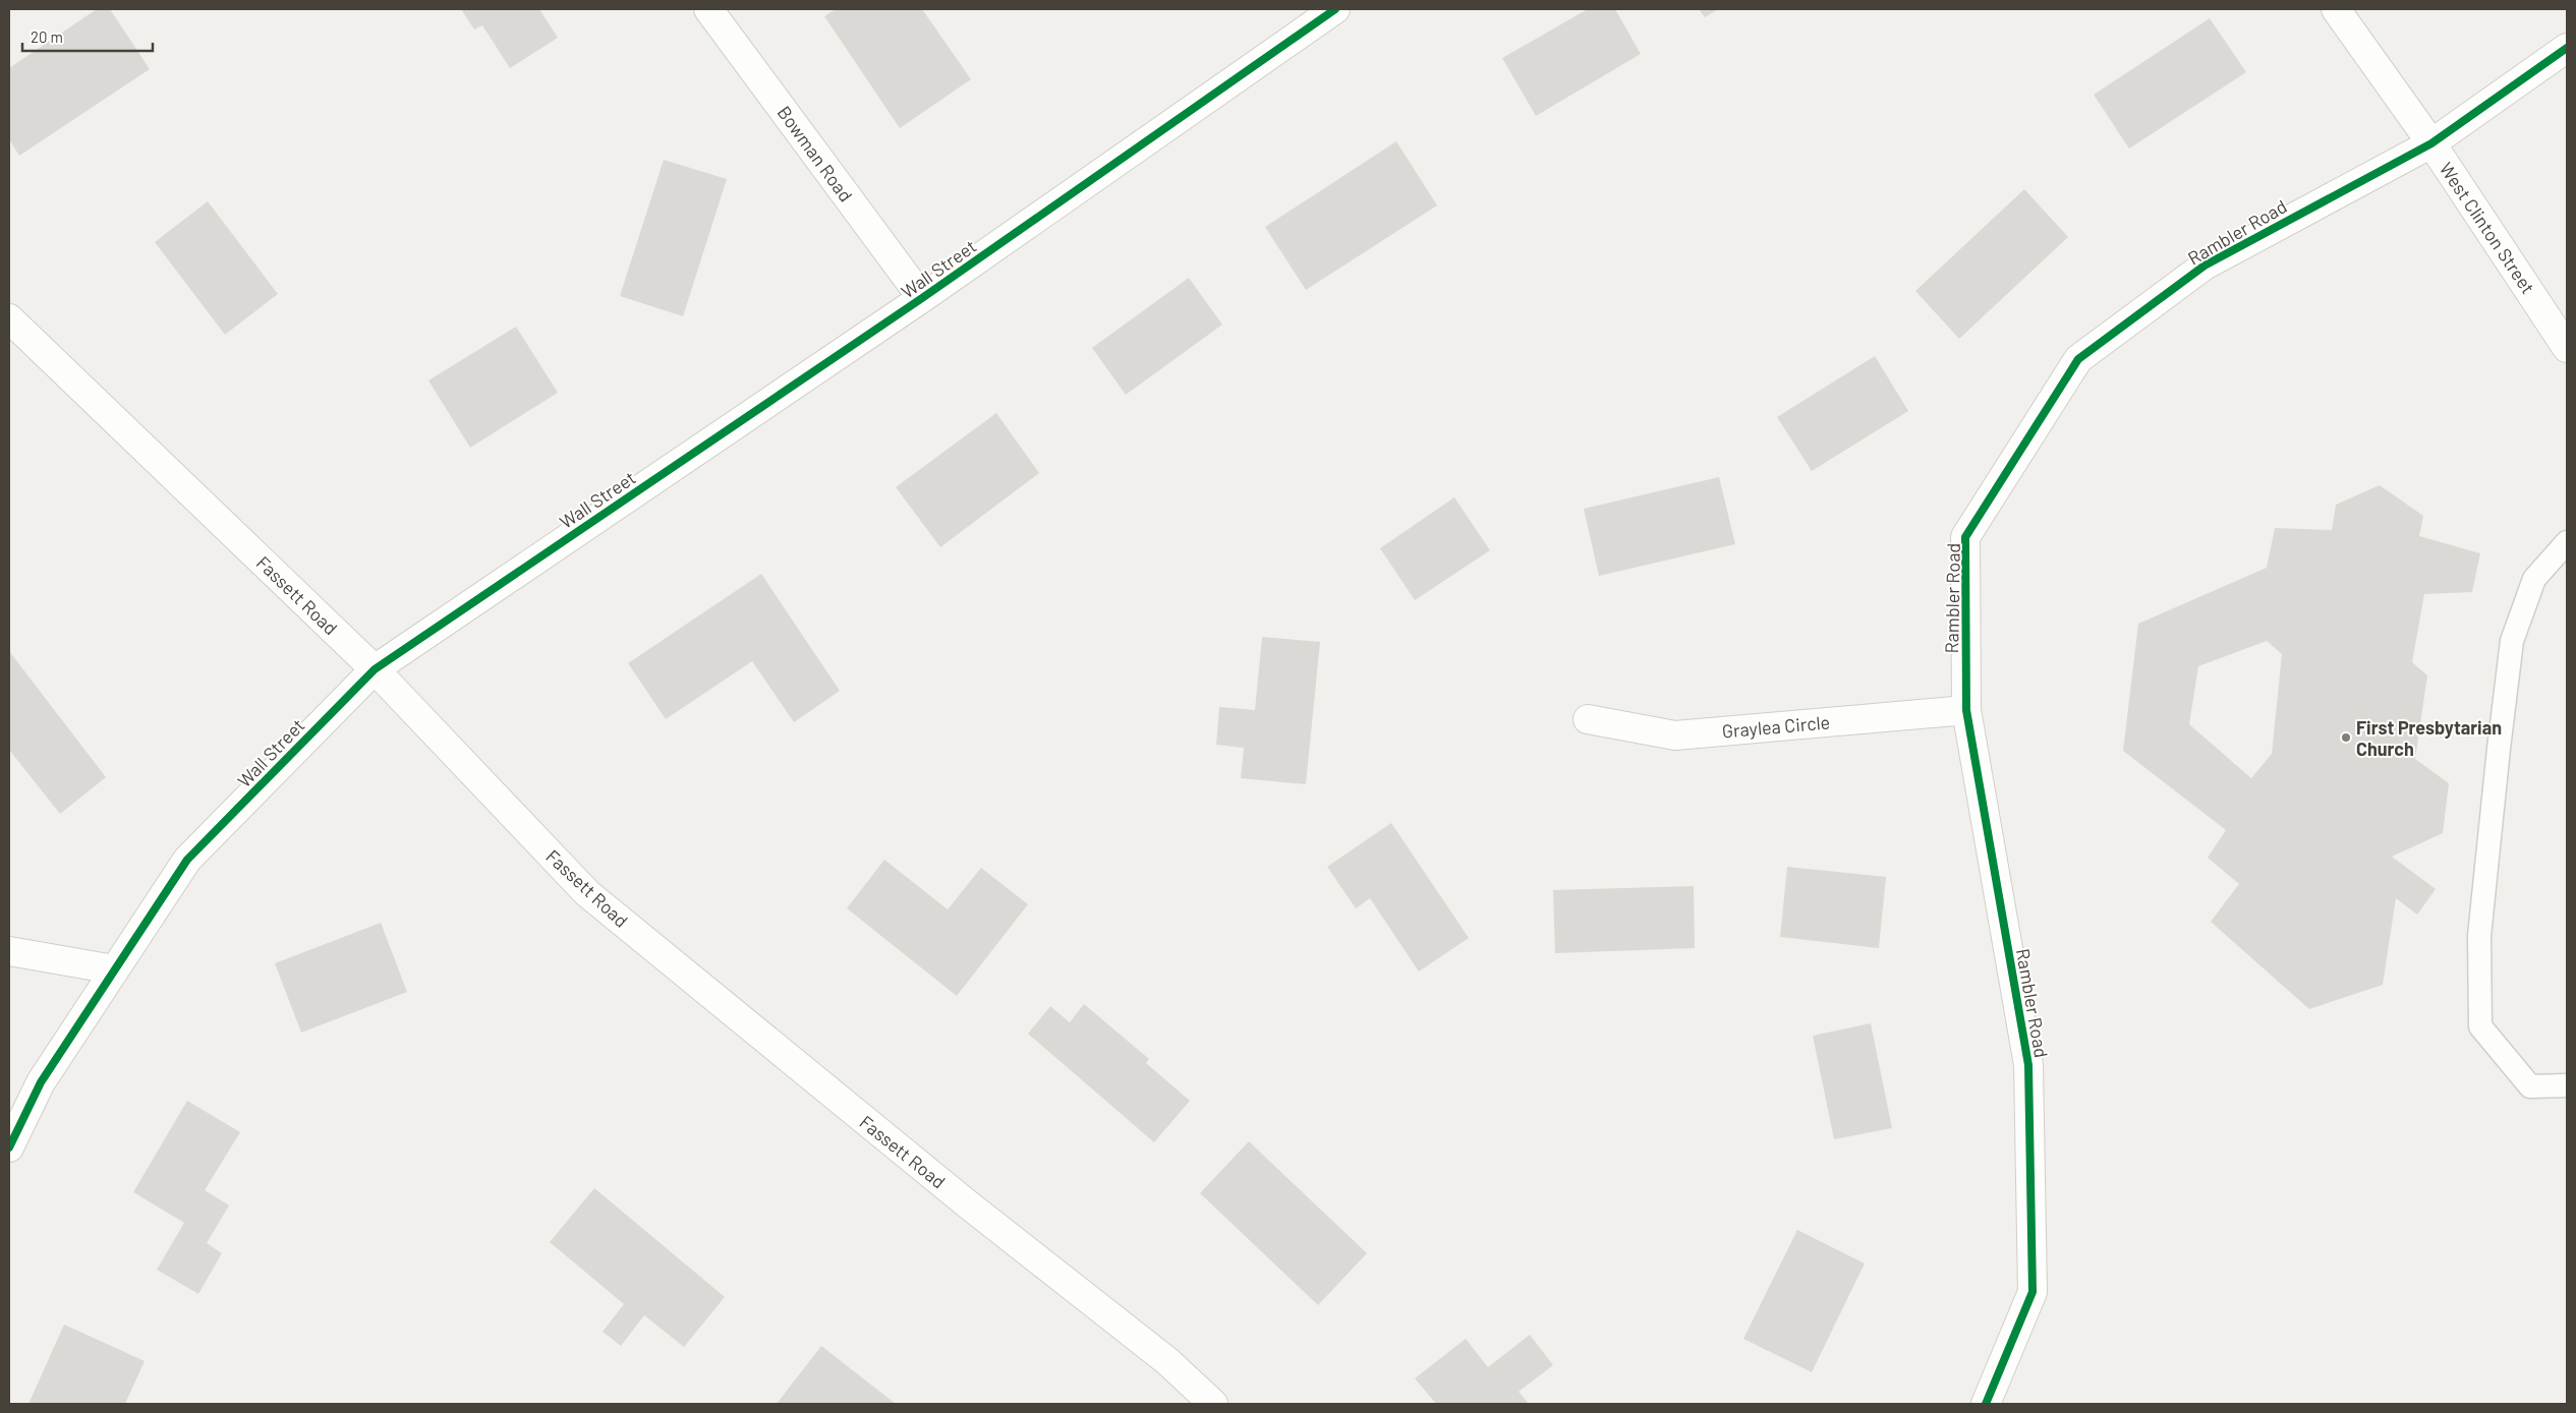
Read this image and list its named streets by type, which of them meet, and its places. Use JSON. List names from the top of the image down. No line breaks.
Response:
{"streets":{"street":["Bowman Road","West Clinton Street","Rambler Road","Wall Street","Fassett Road","Graylea Circle"]},"crossings":[["Bowman Road","Wall Street"],["West Clinton Street","Rambler Road"],["Rambler Road","Graylea Circle"],["Wall Street","Fassett Road"]],"places":["First Presbytarian Church"],"scale_bar":"20 m"}
